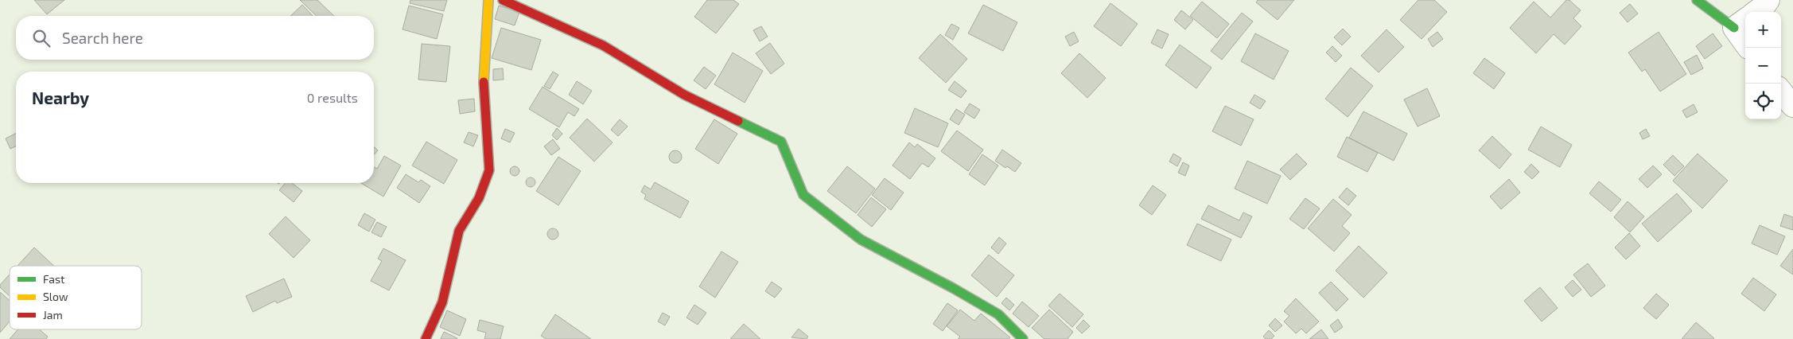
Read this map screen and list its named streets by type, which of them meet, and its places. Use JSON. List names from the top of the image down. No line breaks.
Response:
{"legend":["Fast","Slow","Jam"],"page":{"map_buttons":["+","−"],"search":"Search here","heading":["Nearby","0 results"]}}
